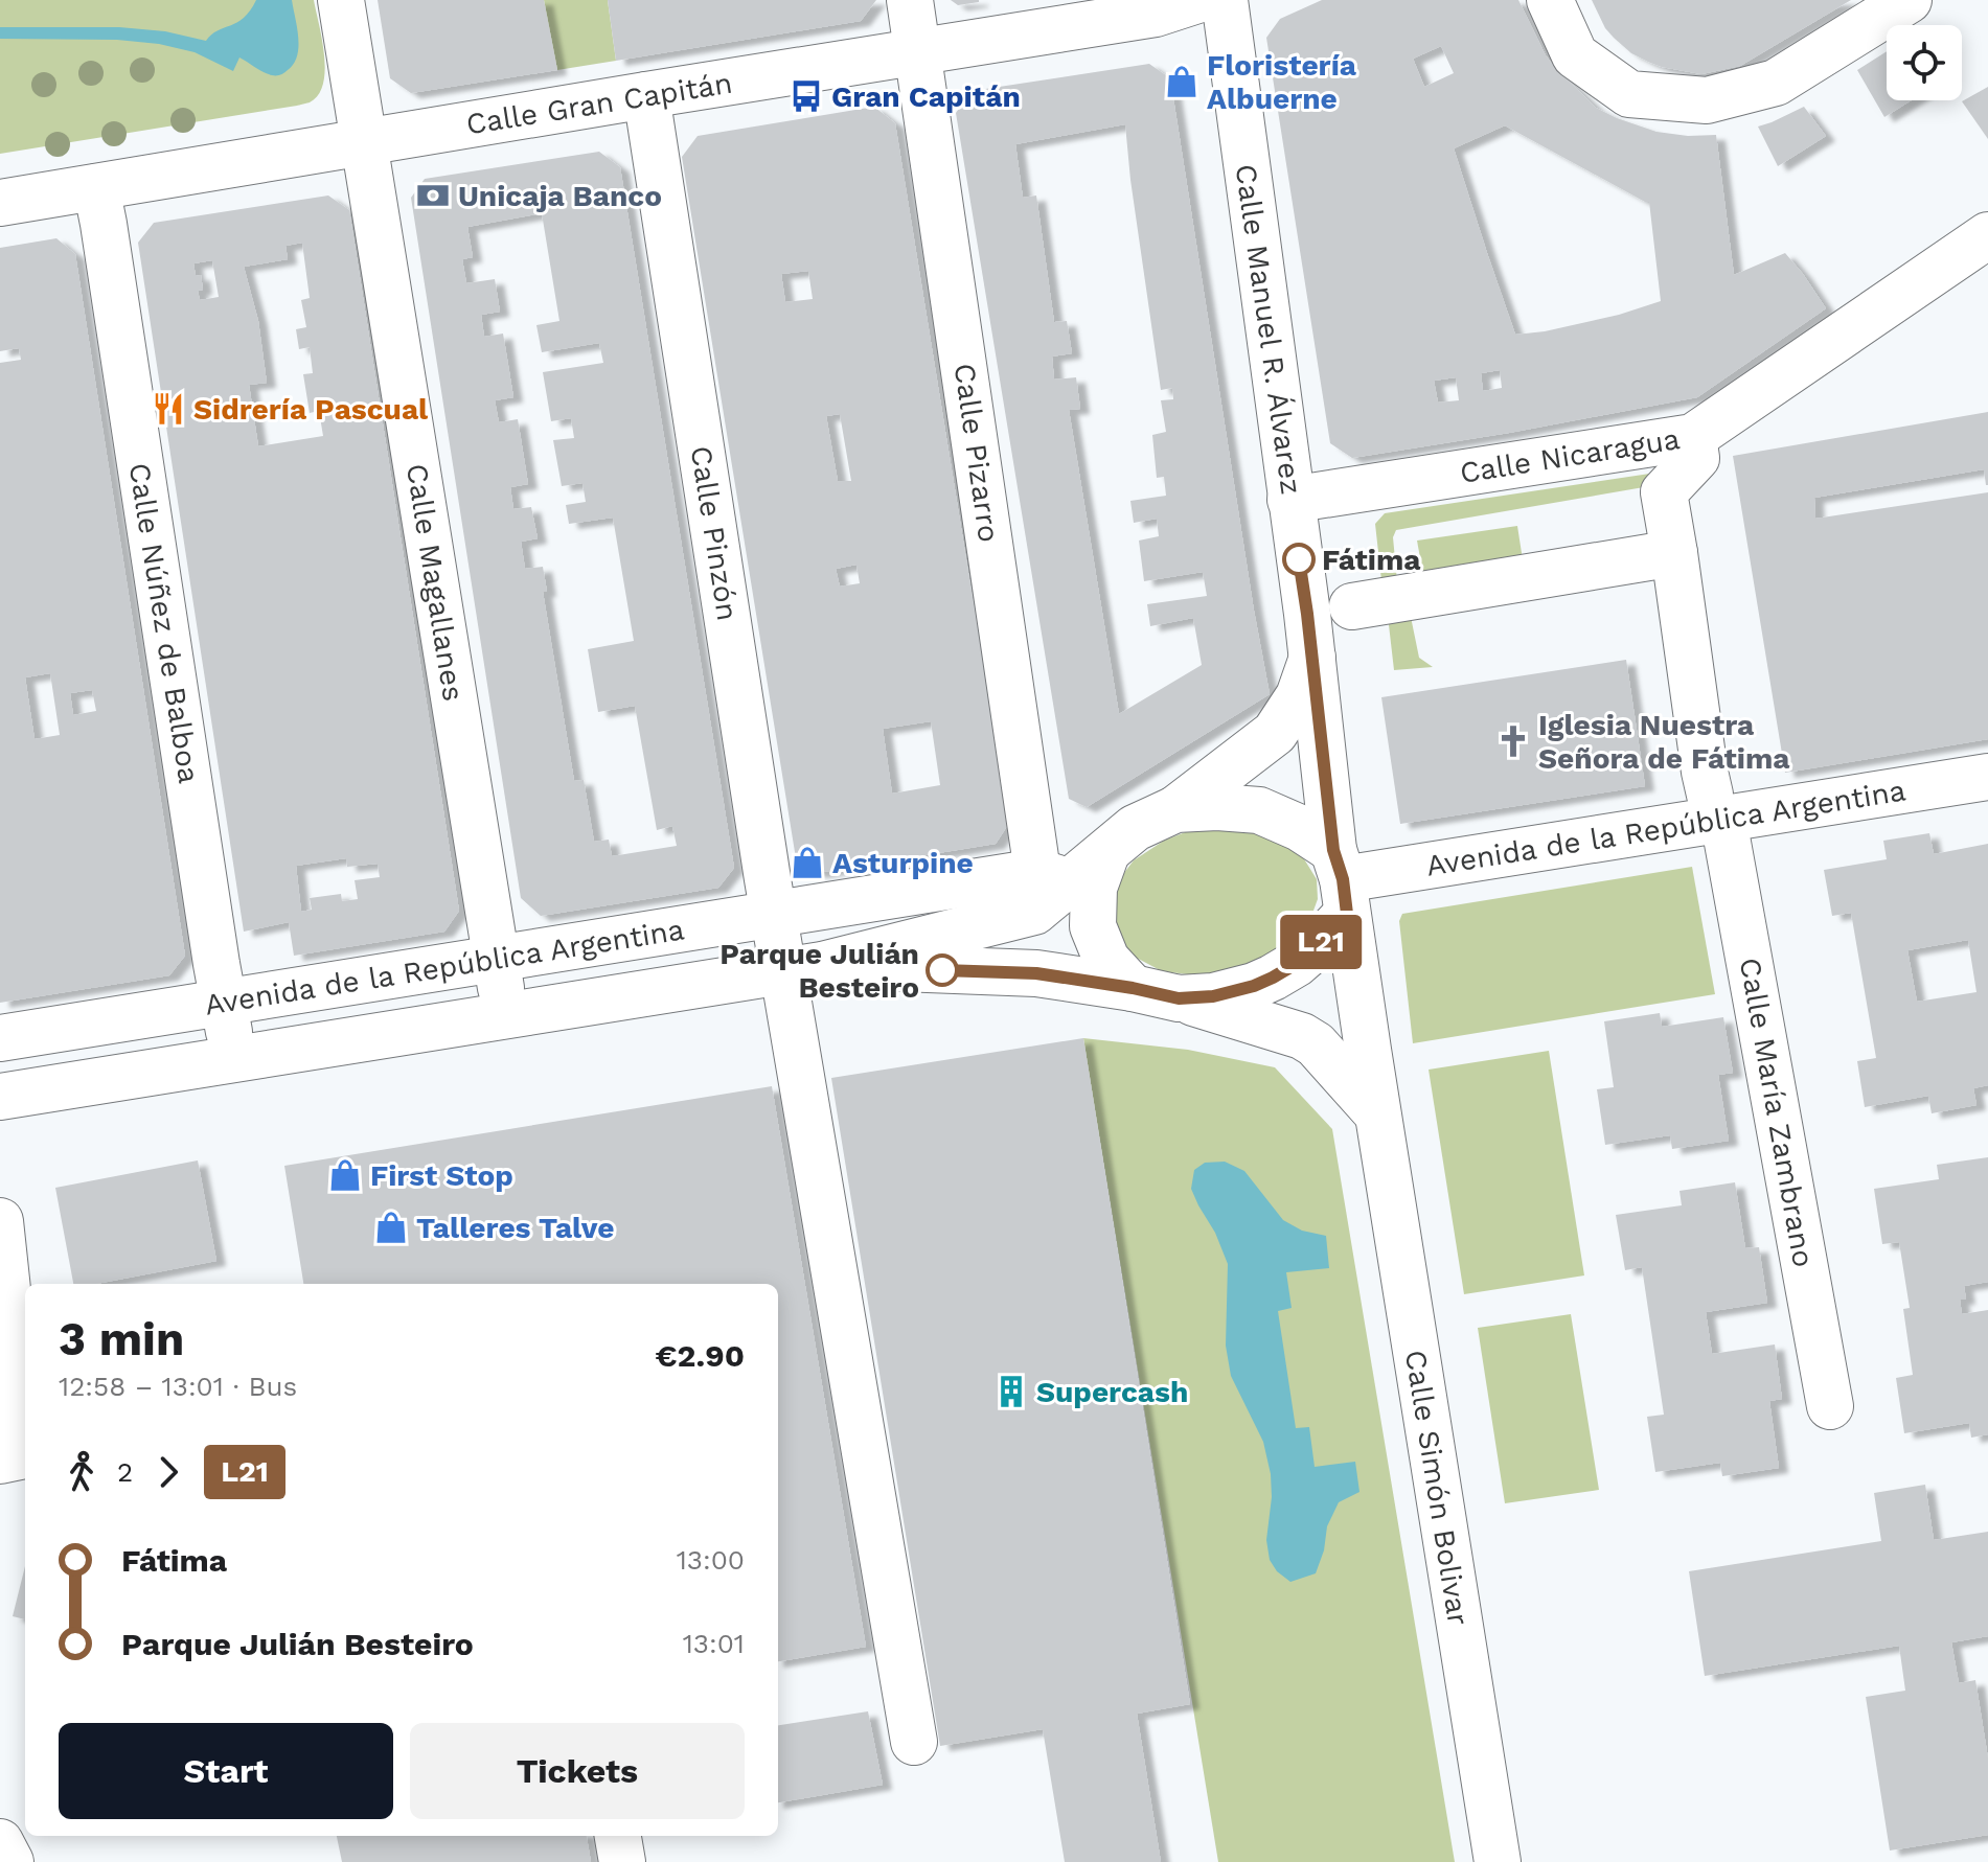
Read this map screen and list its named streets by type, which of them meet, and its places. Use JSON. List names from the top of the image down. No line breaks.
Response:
{"streets":{"street":["Calle Gran Capitán","Calle Manuel R. Álvarez","Calle Pizarro","Calle Nicaragua","Calle Pinzón","Calle Magallanes","Calle Núñez de Balboa","Avenida de la República Argentina","Calle María Zambrano","Calle Simón Bolivar"]},"crossings":[["Calle Gran Capitán","Calle Pizarro"],["Calle Gran Capitán","Calle Pinzón"],["Calle Gran Capitán","Calle Magallanes"],["Calle Gran Capitán","Calle Núñez de Balboa"],["Calle Manuel R. Álvarez","Calle Nicaragua"],["Calle Manuel R. Álvarez","Avenida de la República Argentina"],["Calle Manuel R. Álvarez","Calle Simón Bolivar"],["Calle Pizarro","Avenida de la República Argentina"],["Calle Nicaragua","Calle María Zambrano"],["Calle Pinzón","Avenida de la República Argentina"],["Calle Magallanes","Avenida de la República Argentina"],["Calle Núñez de Balboa","Avenida de la República Argentina"],["Avenida de la República Argentina","Calle María Zambrano"],["Avenida de la República Argentina","Calle Simón Bolivar"]],"places":{"shop":["Floristería Albuerne","Asturpine","First Stop","Talleres Talve"],"bus stop":["Gran Capitán"],"bank":["Unicaja Banco"],"restaurant":["Sidrería Pascual"],"other":["Fátima","Parque Julián Besteiro"],"church":["Iglesia Nuestra Señora de Fátima"],"building":["Supercash"]},"lines":["bus line L21"],"page":{"on_map":"L21","heading":["3 min","12:58 – 13:01 · Bus","€2.90"],"legs":["2","L21"],"list":[{"name":"Fátima","value":"13:00"},{"name":"Parque Julián Besteiro","value":"13:01"}],"buttons":["Start","Tickets"]}}
